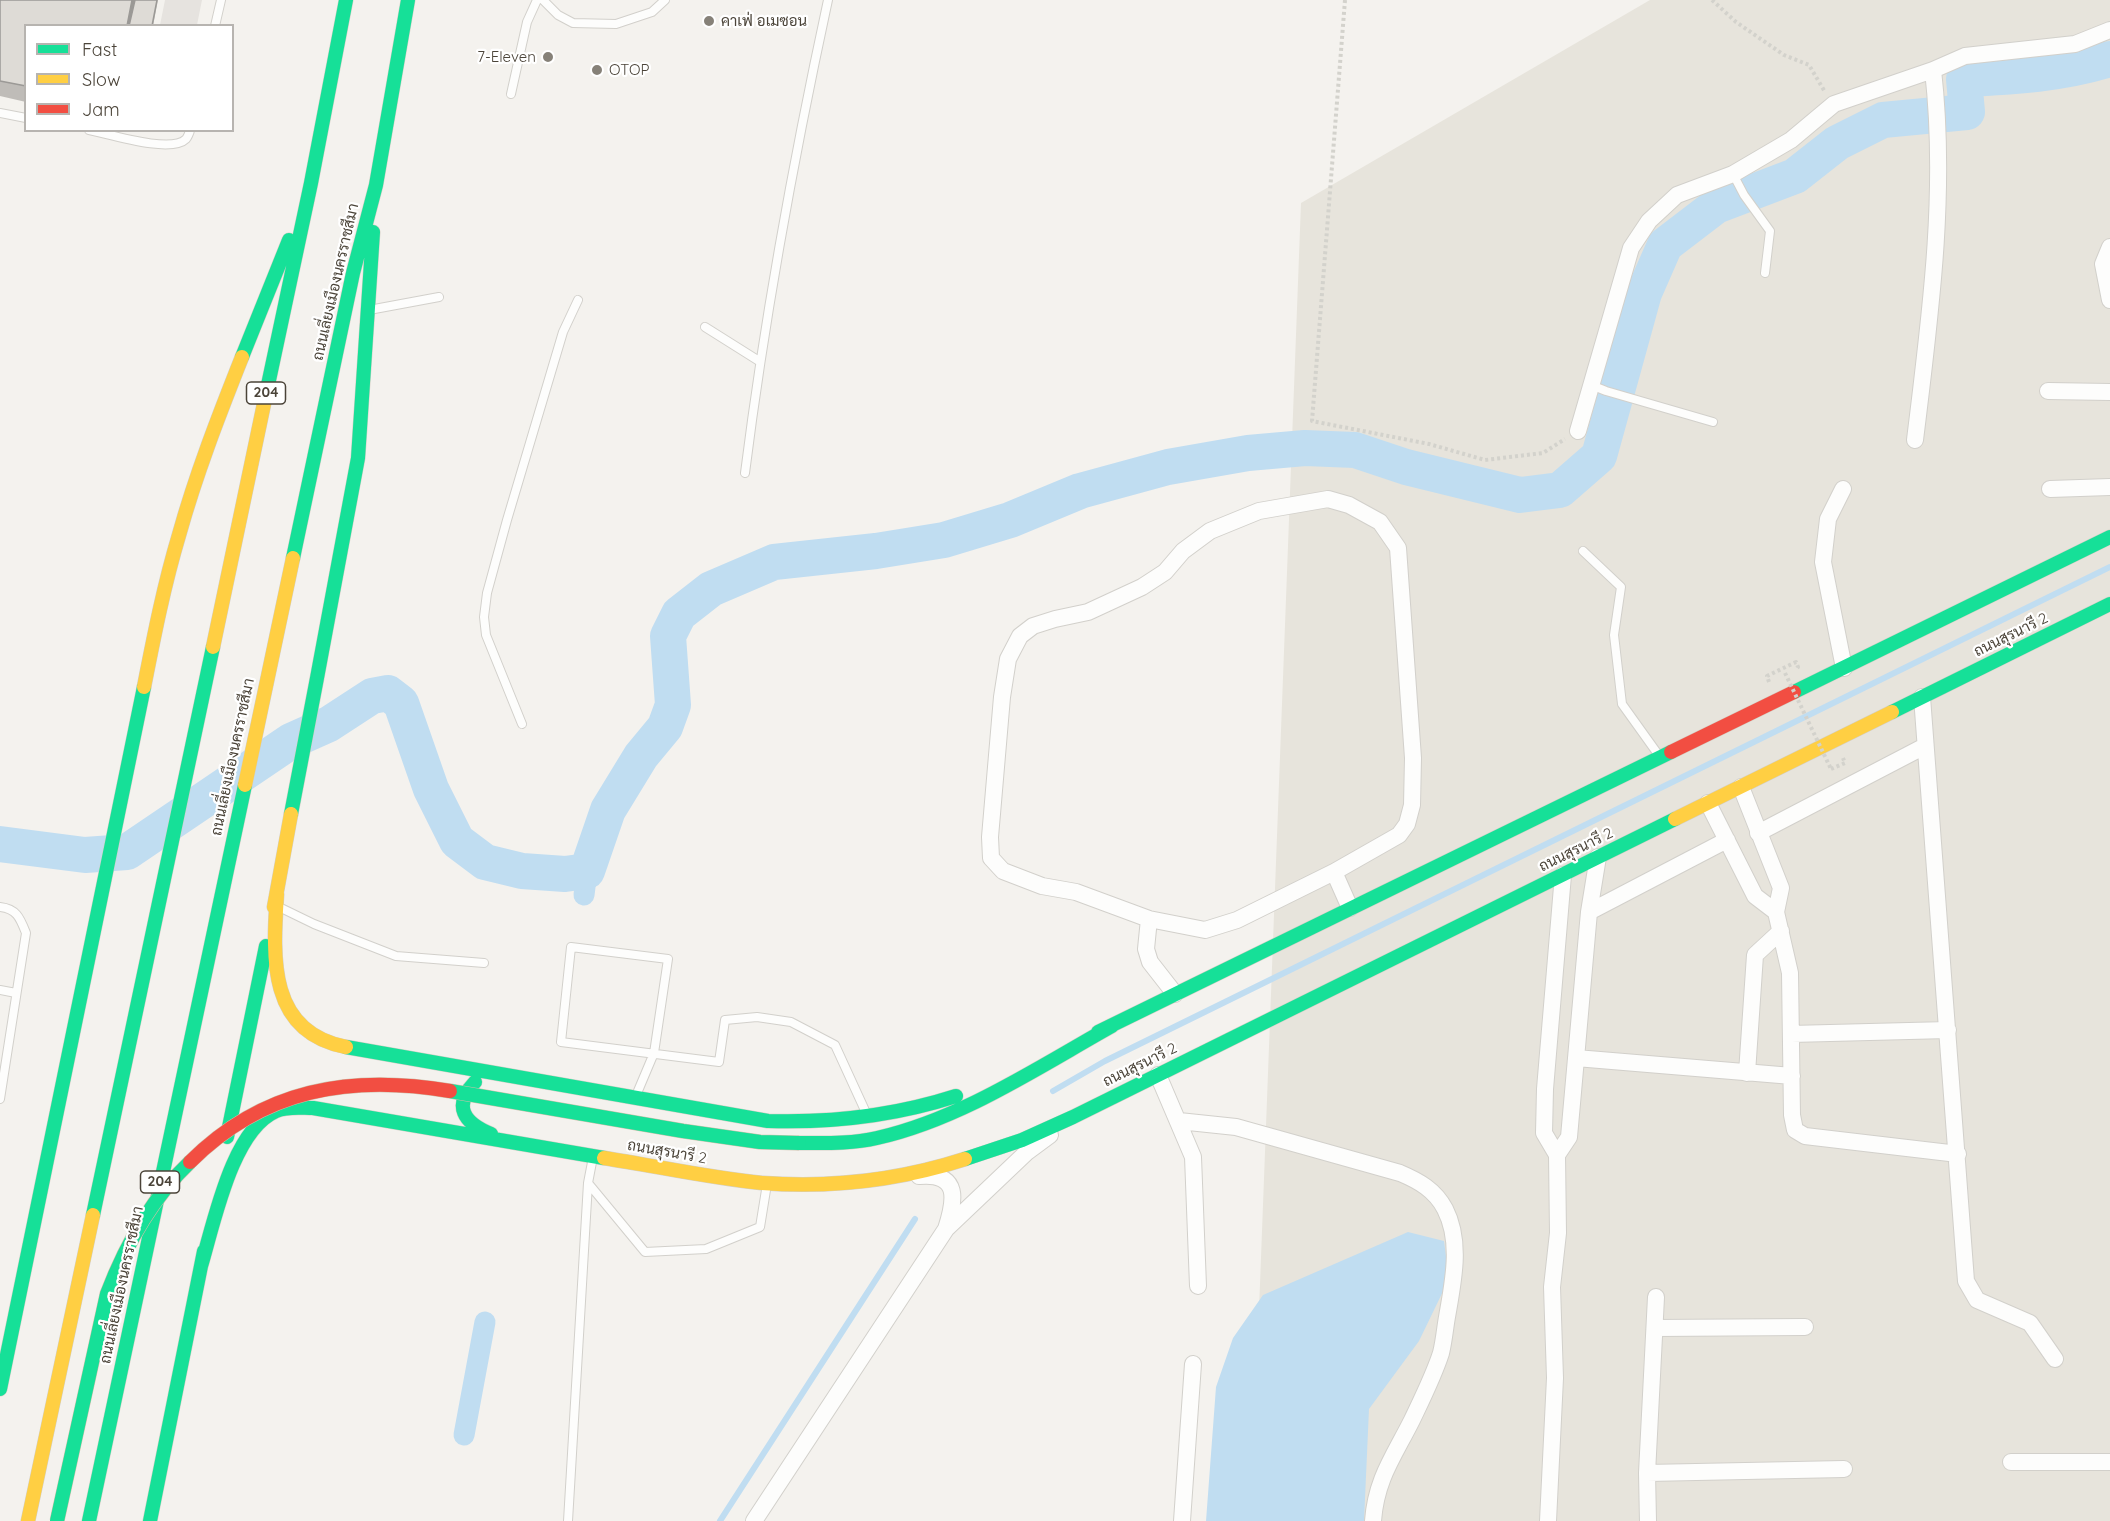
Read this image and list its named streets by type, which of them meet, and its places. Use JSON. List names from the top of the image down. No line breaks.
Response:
{"streets":{"main road":["ถนนเลี่ยงเมืองนครราชสีมา","204","ถนนสุรนารี 2"]},"places":["คาเฟ่ อเมซอน","7-Eleven","OTOP"],"legend":["Fast","Slow","Jam"]}
